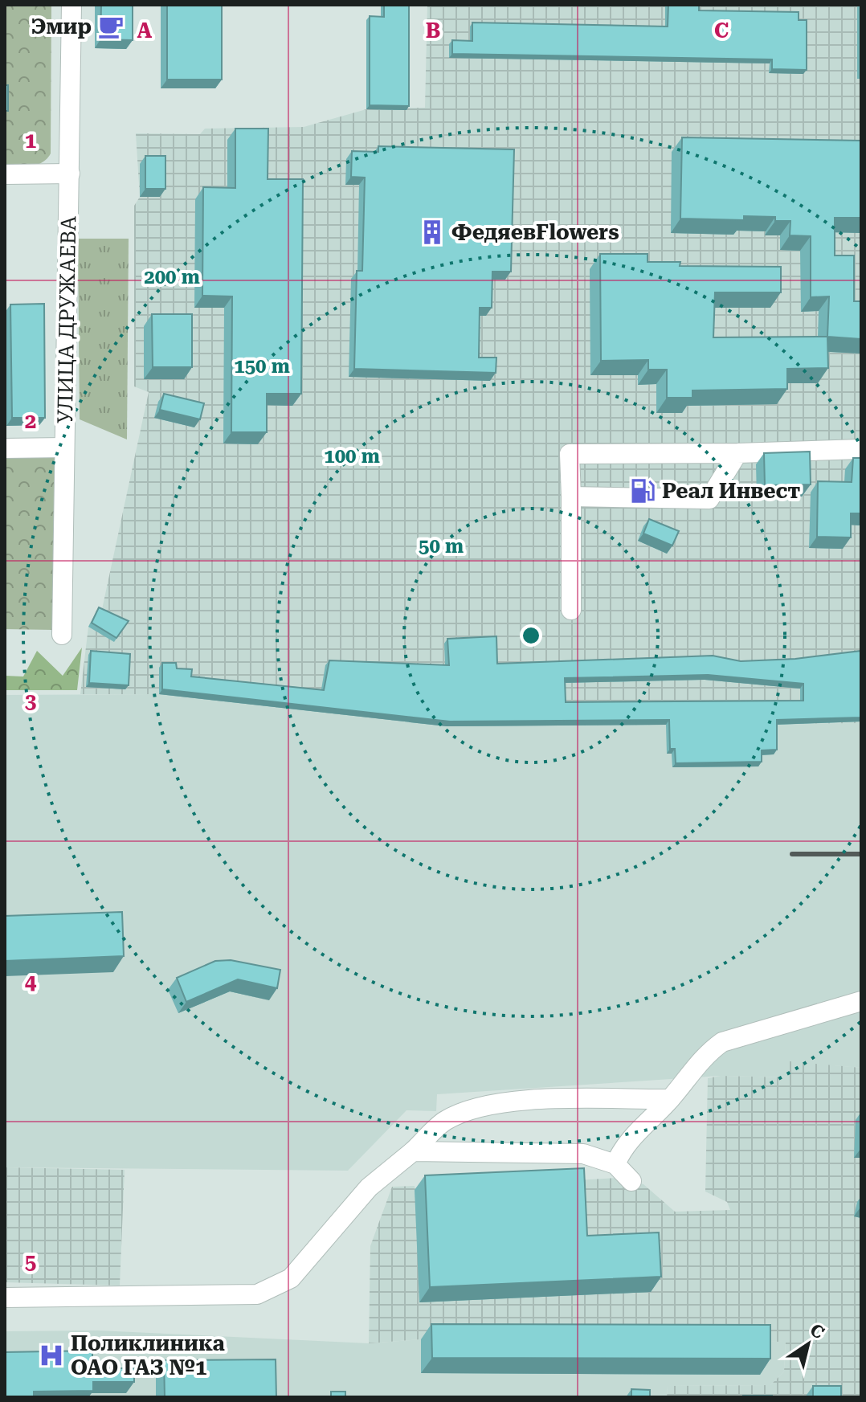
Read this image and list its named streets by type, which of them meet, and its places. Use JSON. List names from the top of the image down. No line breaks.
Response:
{"streets":{"street":["УЛИЦА ДРУЖАЕВА"]},"places":{"cafe":["Эмир"],"building":["ФедяевFlowers"],"fuel station":["Реал Инвест"],"hospital":["Поликлиника ОАО ГАЗ №1"]},"north":"top right","grid":{"columns":["A","B","C"],"rows":["1","2","3","4","5"]},"rings":["200 m","150 m","100 m","50 m"]}
